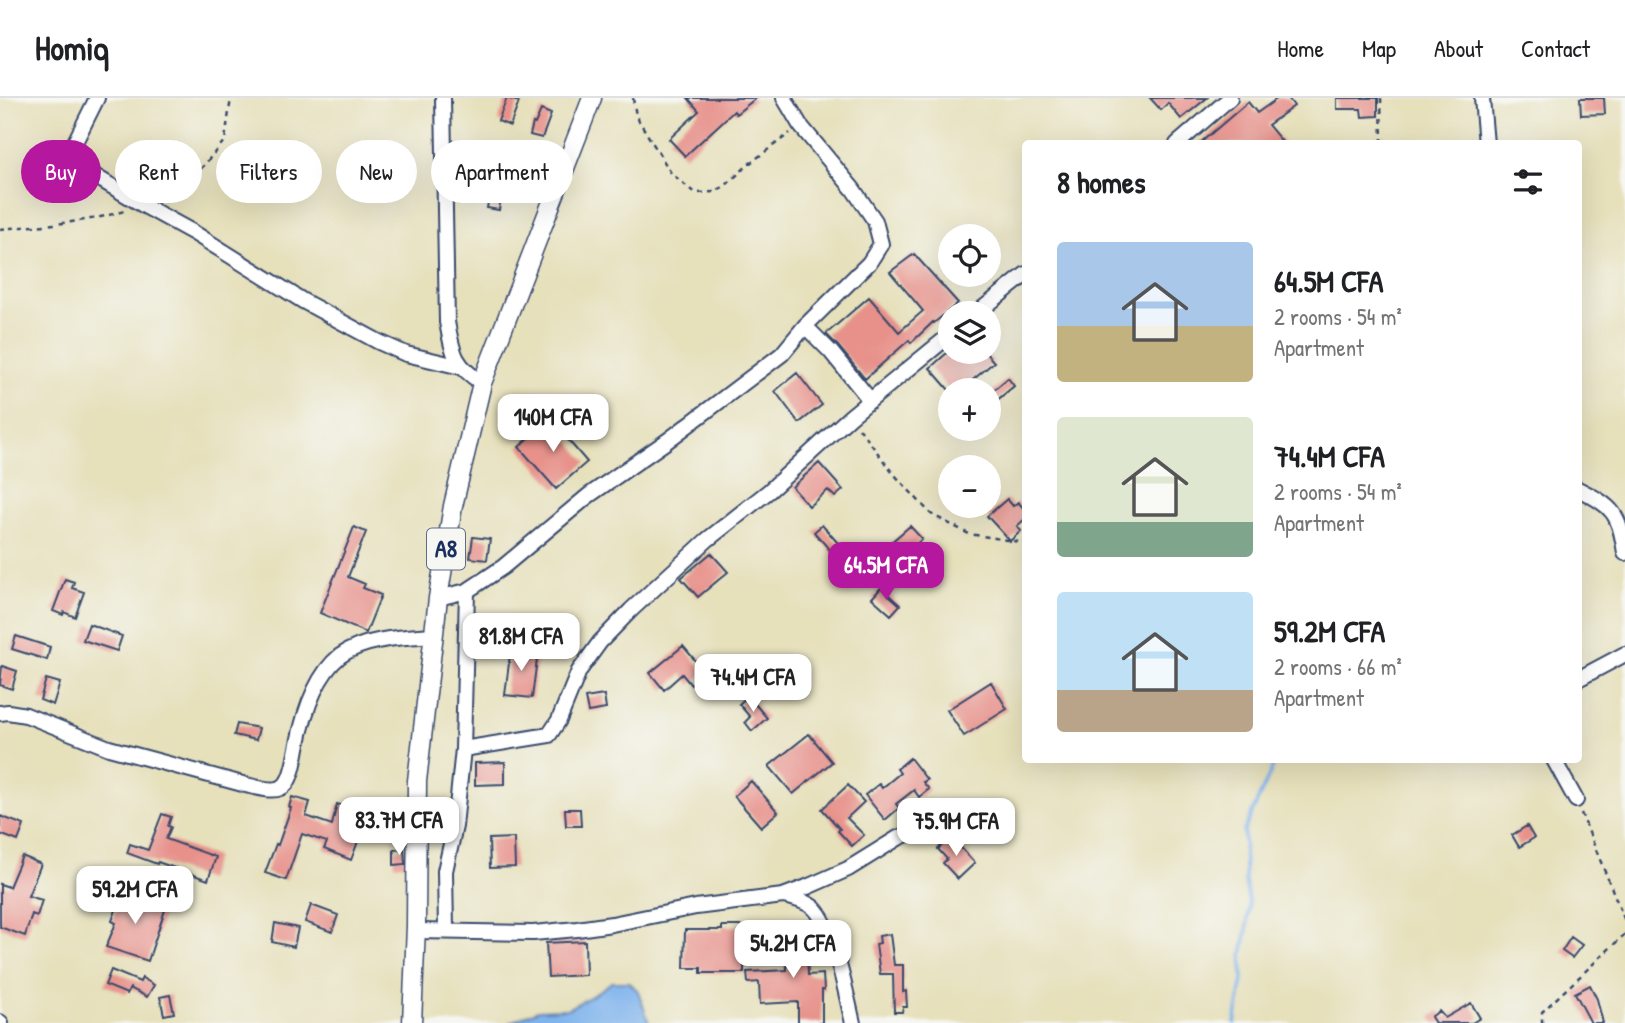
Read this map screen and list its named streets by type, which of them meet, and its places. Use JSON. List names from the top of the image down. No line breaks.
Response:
{"streets":{"main road":["A8"]},"page":{"header":"Homiq","nav":["Home","Map","About","Contact"],"chip":["Buy","Rent","Filters","New","Apartment"],"heading":"8 homes","map_buttons":["+","−"],"list":[{"name":"64.5M CFA","note":"2 rooms · 54 m² · Apartment"},{"name":"74.4M CFA","note":"2 rooms · 54 m² · Apartment"},{"name":"59.2M CFA","note":"2 rooms · 66 m² · Apartment"}],"price":["140M CFA","64.5M CFA","81.8M CFA","74.4M CFA","83.7M CFA","75.9M CFA","59.2M CFA","54.2M CFA"]}}
